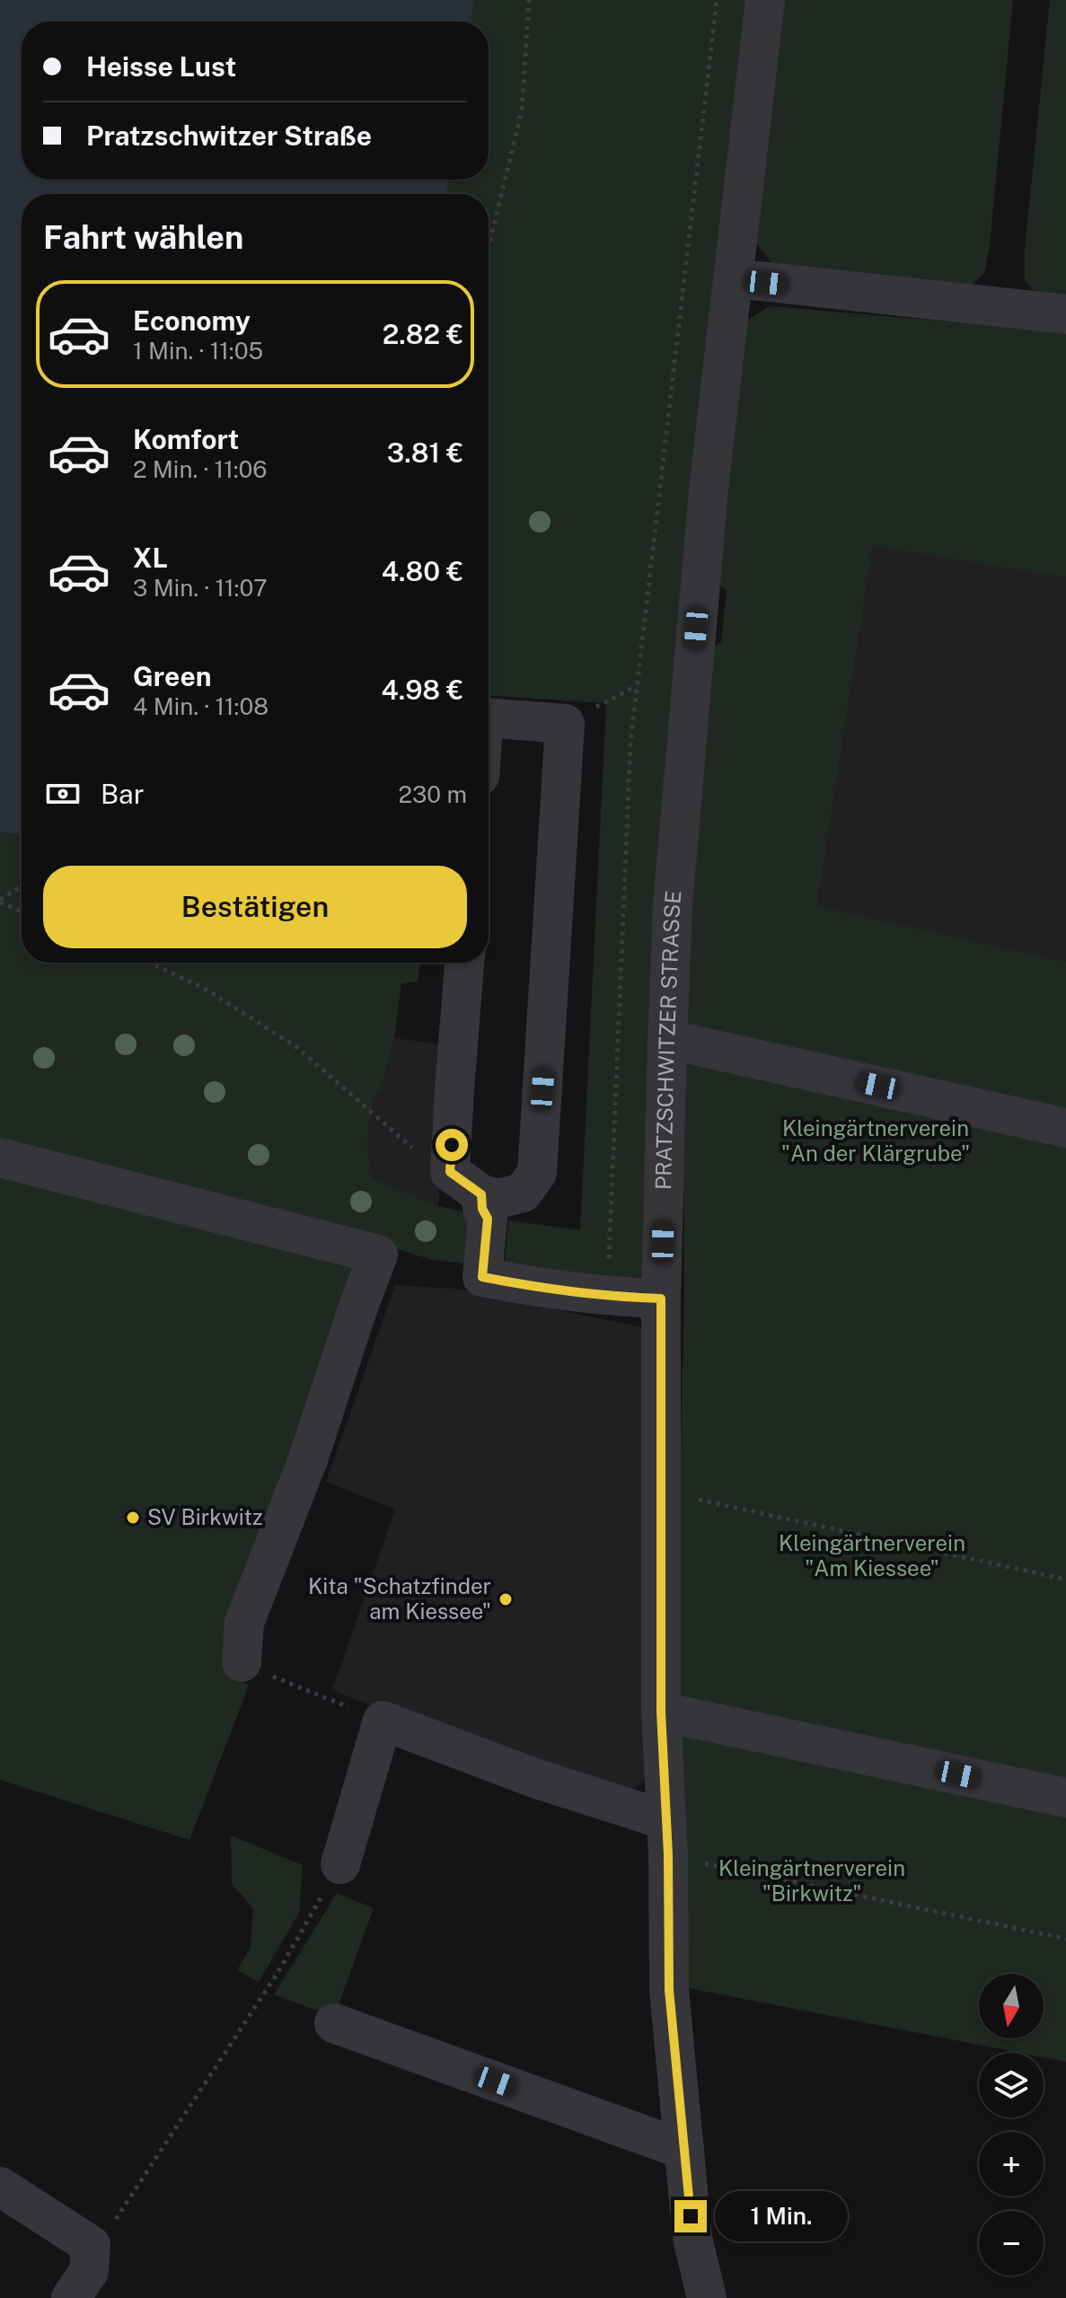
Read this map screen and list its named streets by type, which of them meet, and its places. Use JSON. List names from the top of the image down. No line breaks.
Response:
{"streets":{"street":["PRATZSCHWITZER STRASSE"]},"parks":["Kleingärtnerverein \"An der Klärgrube\"","Kleingärtnerverein \"Am Kiessee\"","Kleingärtnerverein \"Birkwitz\""],"places":["SV Birkwitz","Kita \"Schatzfinder am Kiessee\""],"north":"bottom","page":{"banner":["Heisse Lust","Pratzschwitzer Straße"],"heading":"Fahrt wählen","list":[{"name":"Economy","note":"1 Min. · 11:05","value":"2.82 €"},{"name":"Komfort","note":"2 Min. · 11:06","value":"3.81 €"},{"name":"XL","note":"3 Min. · 11:07","value":"4.80 €"},{"name":"Green","note":"4 Min. · 11:08","value":"4.98 €"}],"pay":["Bar","230 m"],"buttons":"Bestätigen","map_buttons":["+","−"],"bubble":"1 Min."}}
